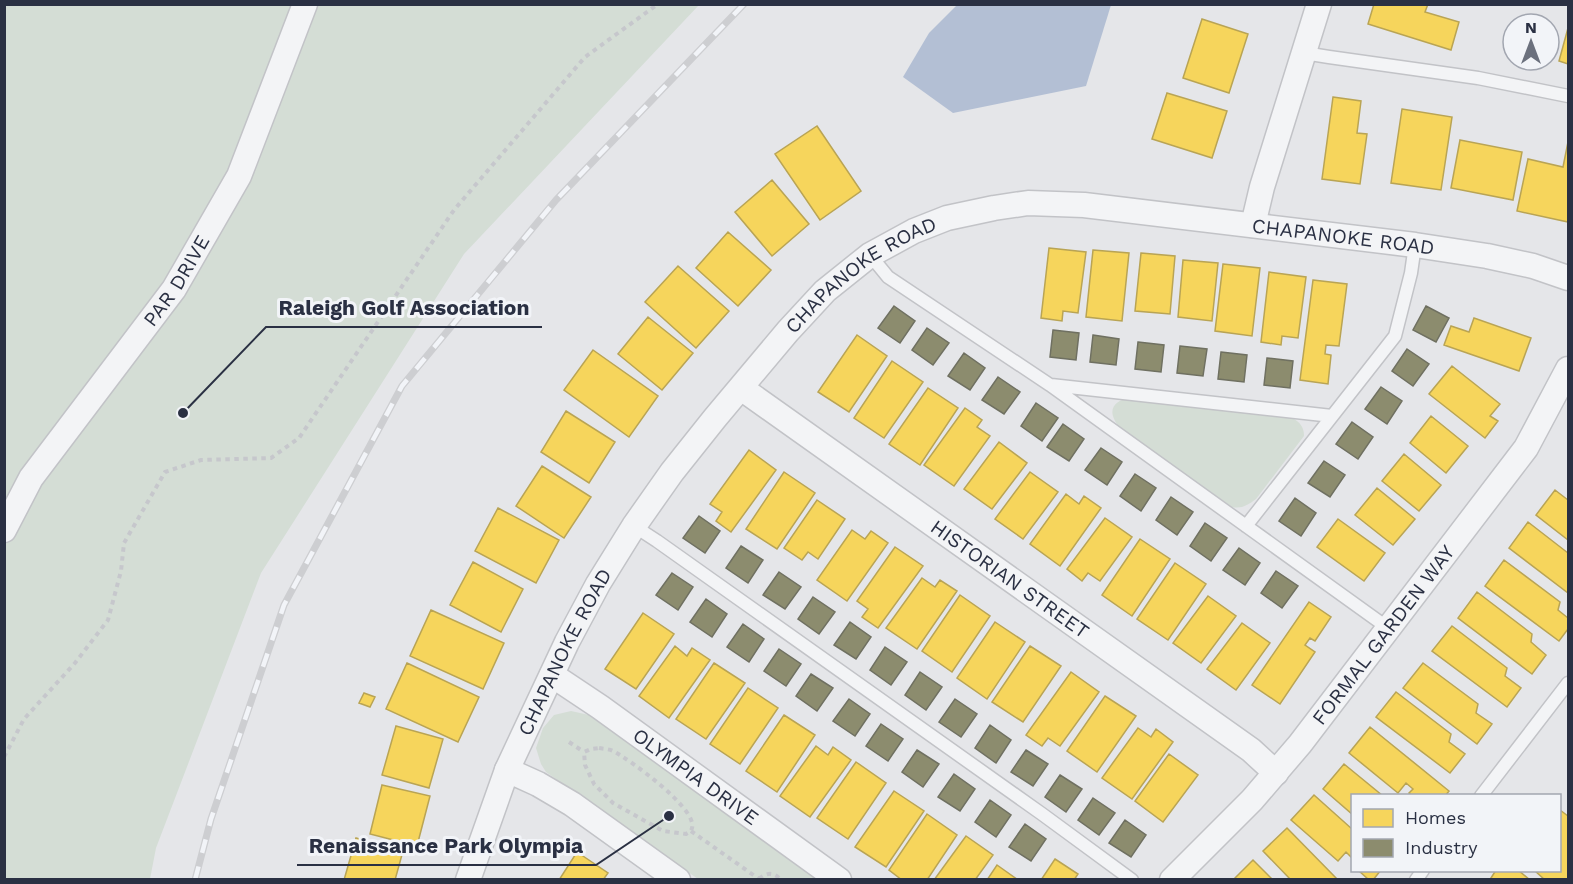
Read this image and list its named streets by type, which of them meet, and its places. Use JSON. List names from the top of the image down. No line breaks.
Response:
{"streets":{"street":["CHAPANOKE ROAD","PAR DRIVE","HISTORIAN STREET","FORMAL GARDEN WAY","OLYMPIA DRIVE"]},"crossings":[["CHAPANOKE ROAD","HISTORIAN STREET"],["CHAPANOKE ROAD","OLYMPIA DRIVE"],["HISTORIAN STREET","FORMAL GARDEN WAY"]],"places":["Raleigh Golf Association","Renaissance Park Olympia"],"legend":["Homes","Industry"],"north":"top"}
